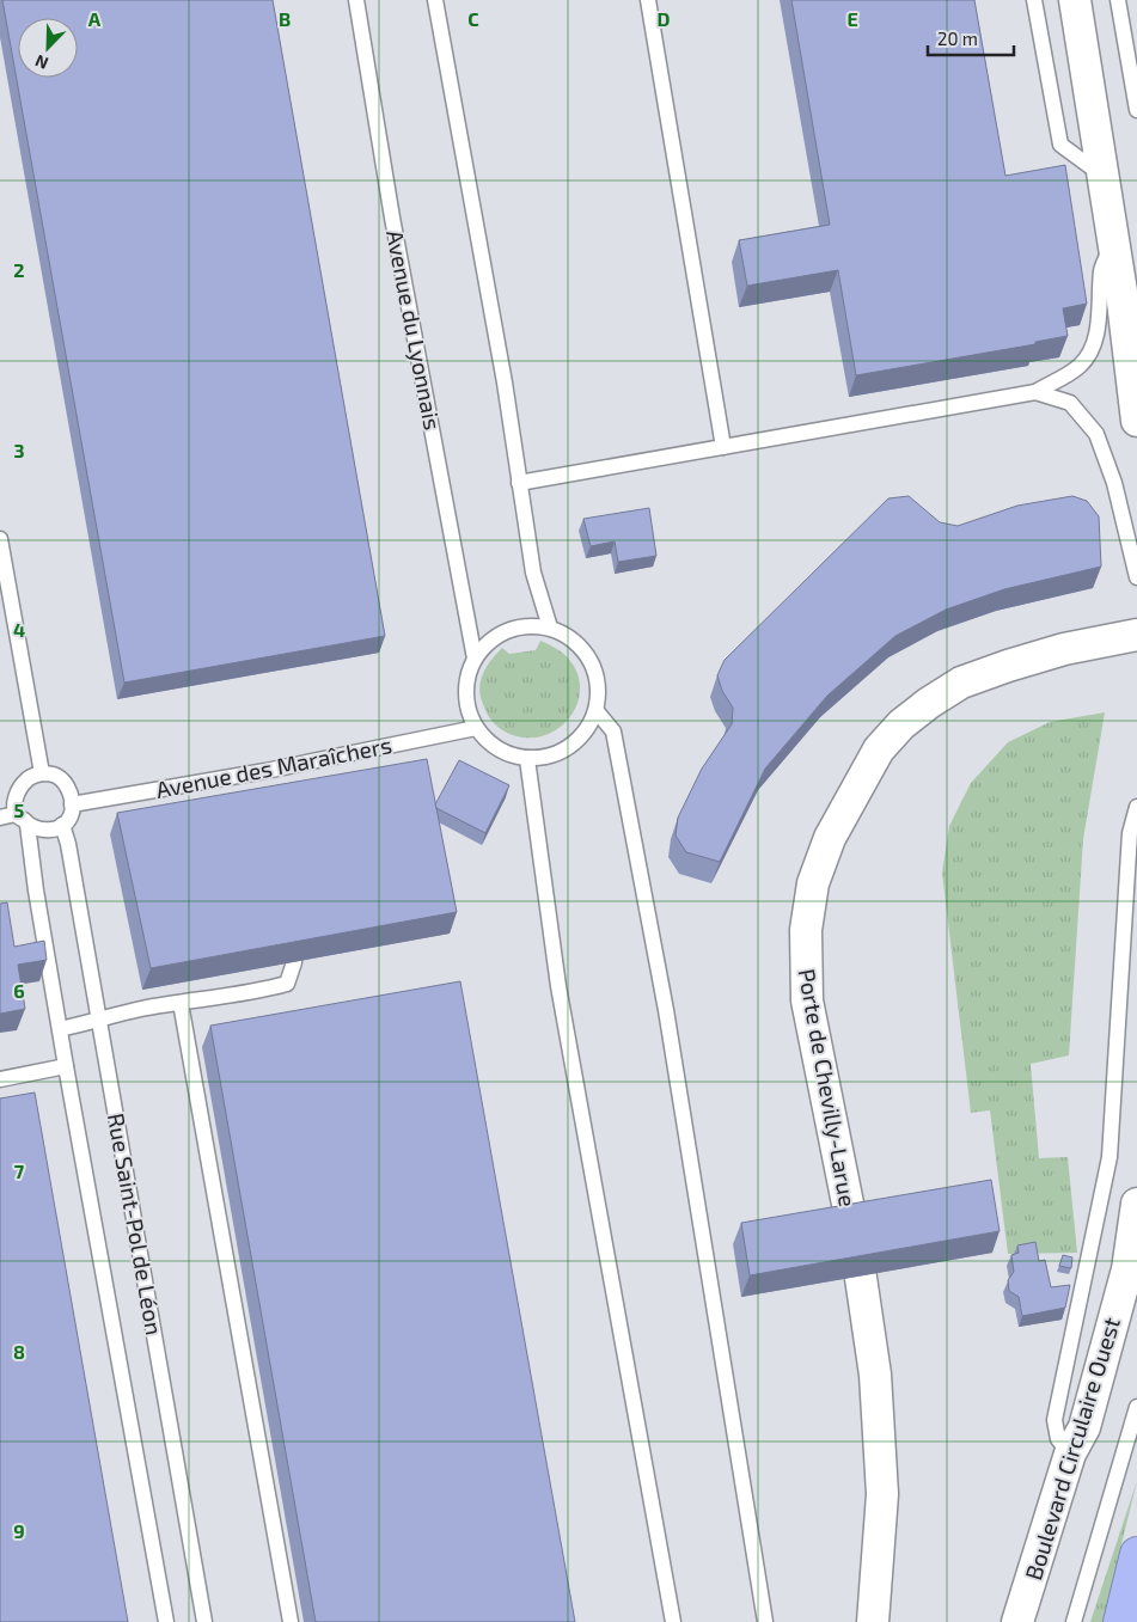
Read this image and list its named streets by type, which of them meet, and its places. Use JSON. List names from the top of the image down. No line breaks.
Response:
{"streets":{"street":["Porte de Chevilly-Larue","Boulevard Circulaire Ouest"],"lane":["Avenue du Lyonnais","Avenue des Maraîchers","Rue Saint-Pol de Léon"]},"crossings":[["Avenue du Lyonnais","Avenue des Maraîchers"],["Avenue des Maraîchers","Rue Saint-Pol de Léon"]],"scale_bar":"20 m","north":"bottom left","grid":{"columns":["A","B","C","D","E"],"rows":["2","3","4","5","6","7","8","9"]}}
